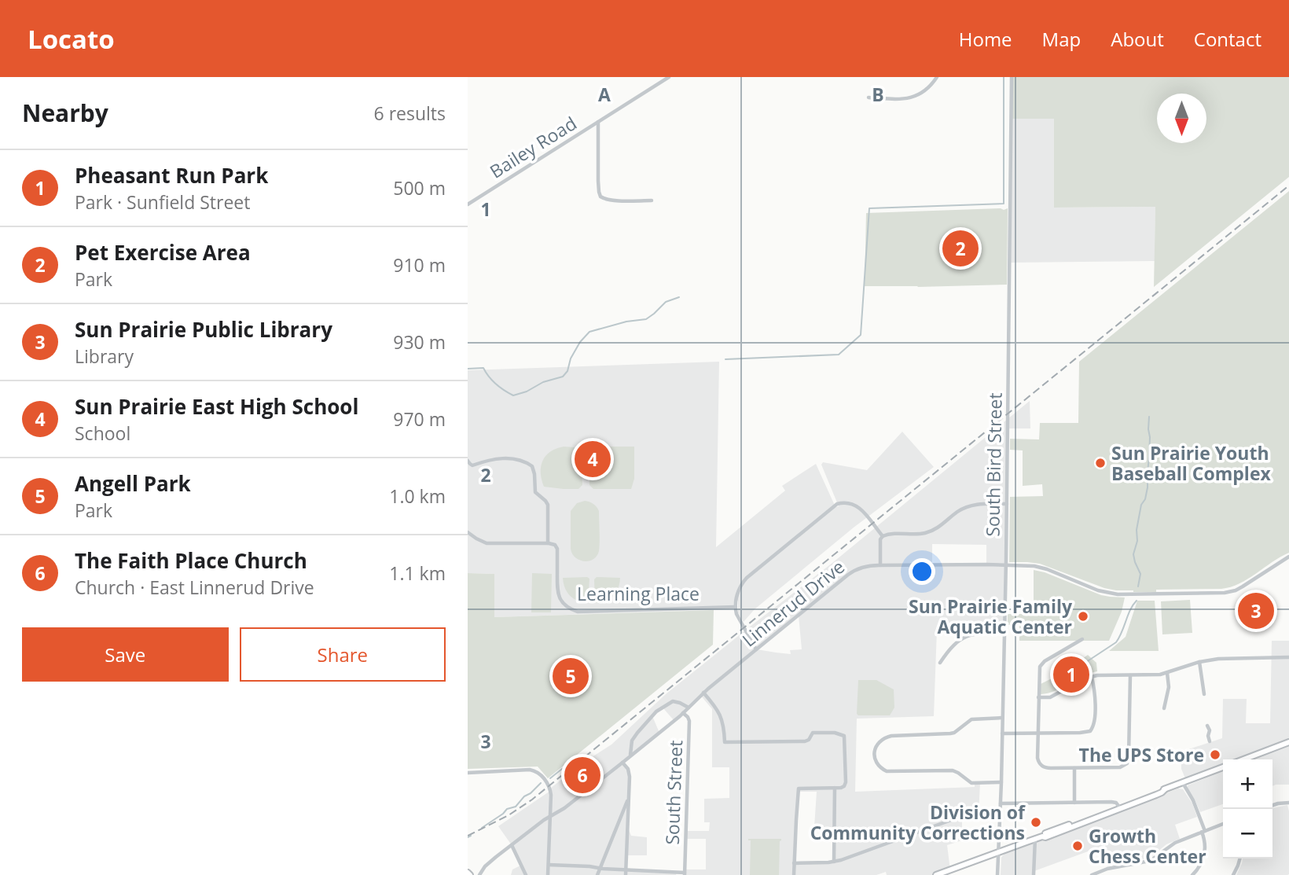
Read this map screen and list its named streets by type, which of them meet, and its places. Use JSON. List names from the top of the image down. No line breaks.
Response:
{"streets":{"street":["Bailey Road","South Bird Street","Learning Place","Linnerud Drive","South Street"]},"crossings":[["South Bird Street","Linnerud Drive"],["Linnerud Drive","South Street"]],"places":["Sun Prairie Youth Baseball Complex","Sun Prairie Family Aquatic Center","The UPS Store","Division of Community Corrections","Growth Chess Center"],"north":"bottom","page":{"header":"Locato","nav":["Home","Map","About","Contact"],"heading":["Nearby","6 results"],"list":[{"mark":"1","name":"Pheasant Run Park","note":"Park · Sunfield Street","value":"500 m"},{"mark":"2","name":"Pet Exercise Area","note":"Park","value":"910 m"},{"mark":"3","name":"Sun Prairie Public Library","note":"Library","value":"930 m"},{"mark":"4","name":"Sun Prairie East High School","note":"School","value":"970 m"},{"mark":"5","name":"Angell Park","note":"Park","value":"1.0 km"},{"mark":"6","name":"The Faith Place Church","note":"Church · East Linnerud Drive","value":"1.1 km"}],"pins":["2","4","3","1","5","6"],"buttons":["Save","Share"],"map_buttons":["+","−"]},"grid":{"columns":["A","B"],"rows":["1","2","3"]}}
